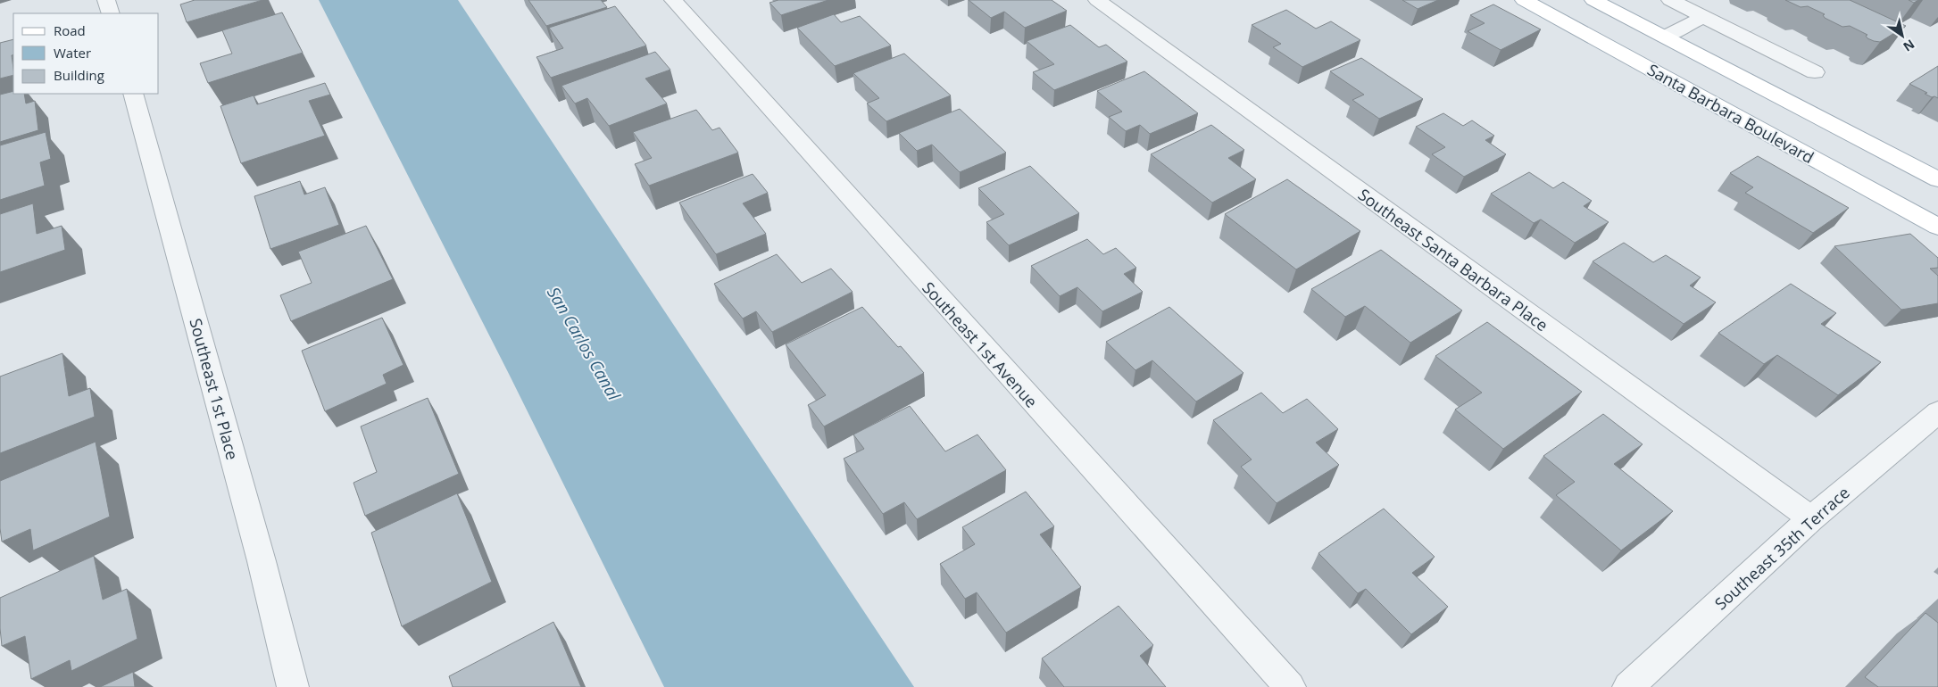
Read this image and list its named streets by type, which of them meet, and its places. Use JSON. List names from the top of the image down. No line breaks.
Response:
{"streets":{"main road":["Santa Barbara Boulevard"],"street":["Southeast Santa Barbara Place","Southeast 1st Avenue","Southeast 1st Place","Southeast 35th Terrace"]},"crossings":[["Southeast Santa Barbara Place","Southeast 35th Terrace"]],"water":["San Carlos Canal"],"legend":["Road","Water","Building"],"north":"bottom right"}
